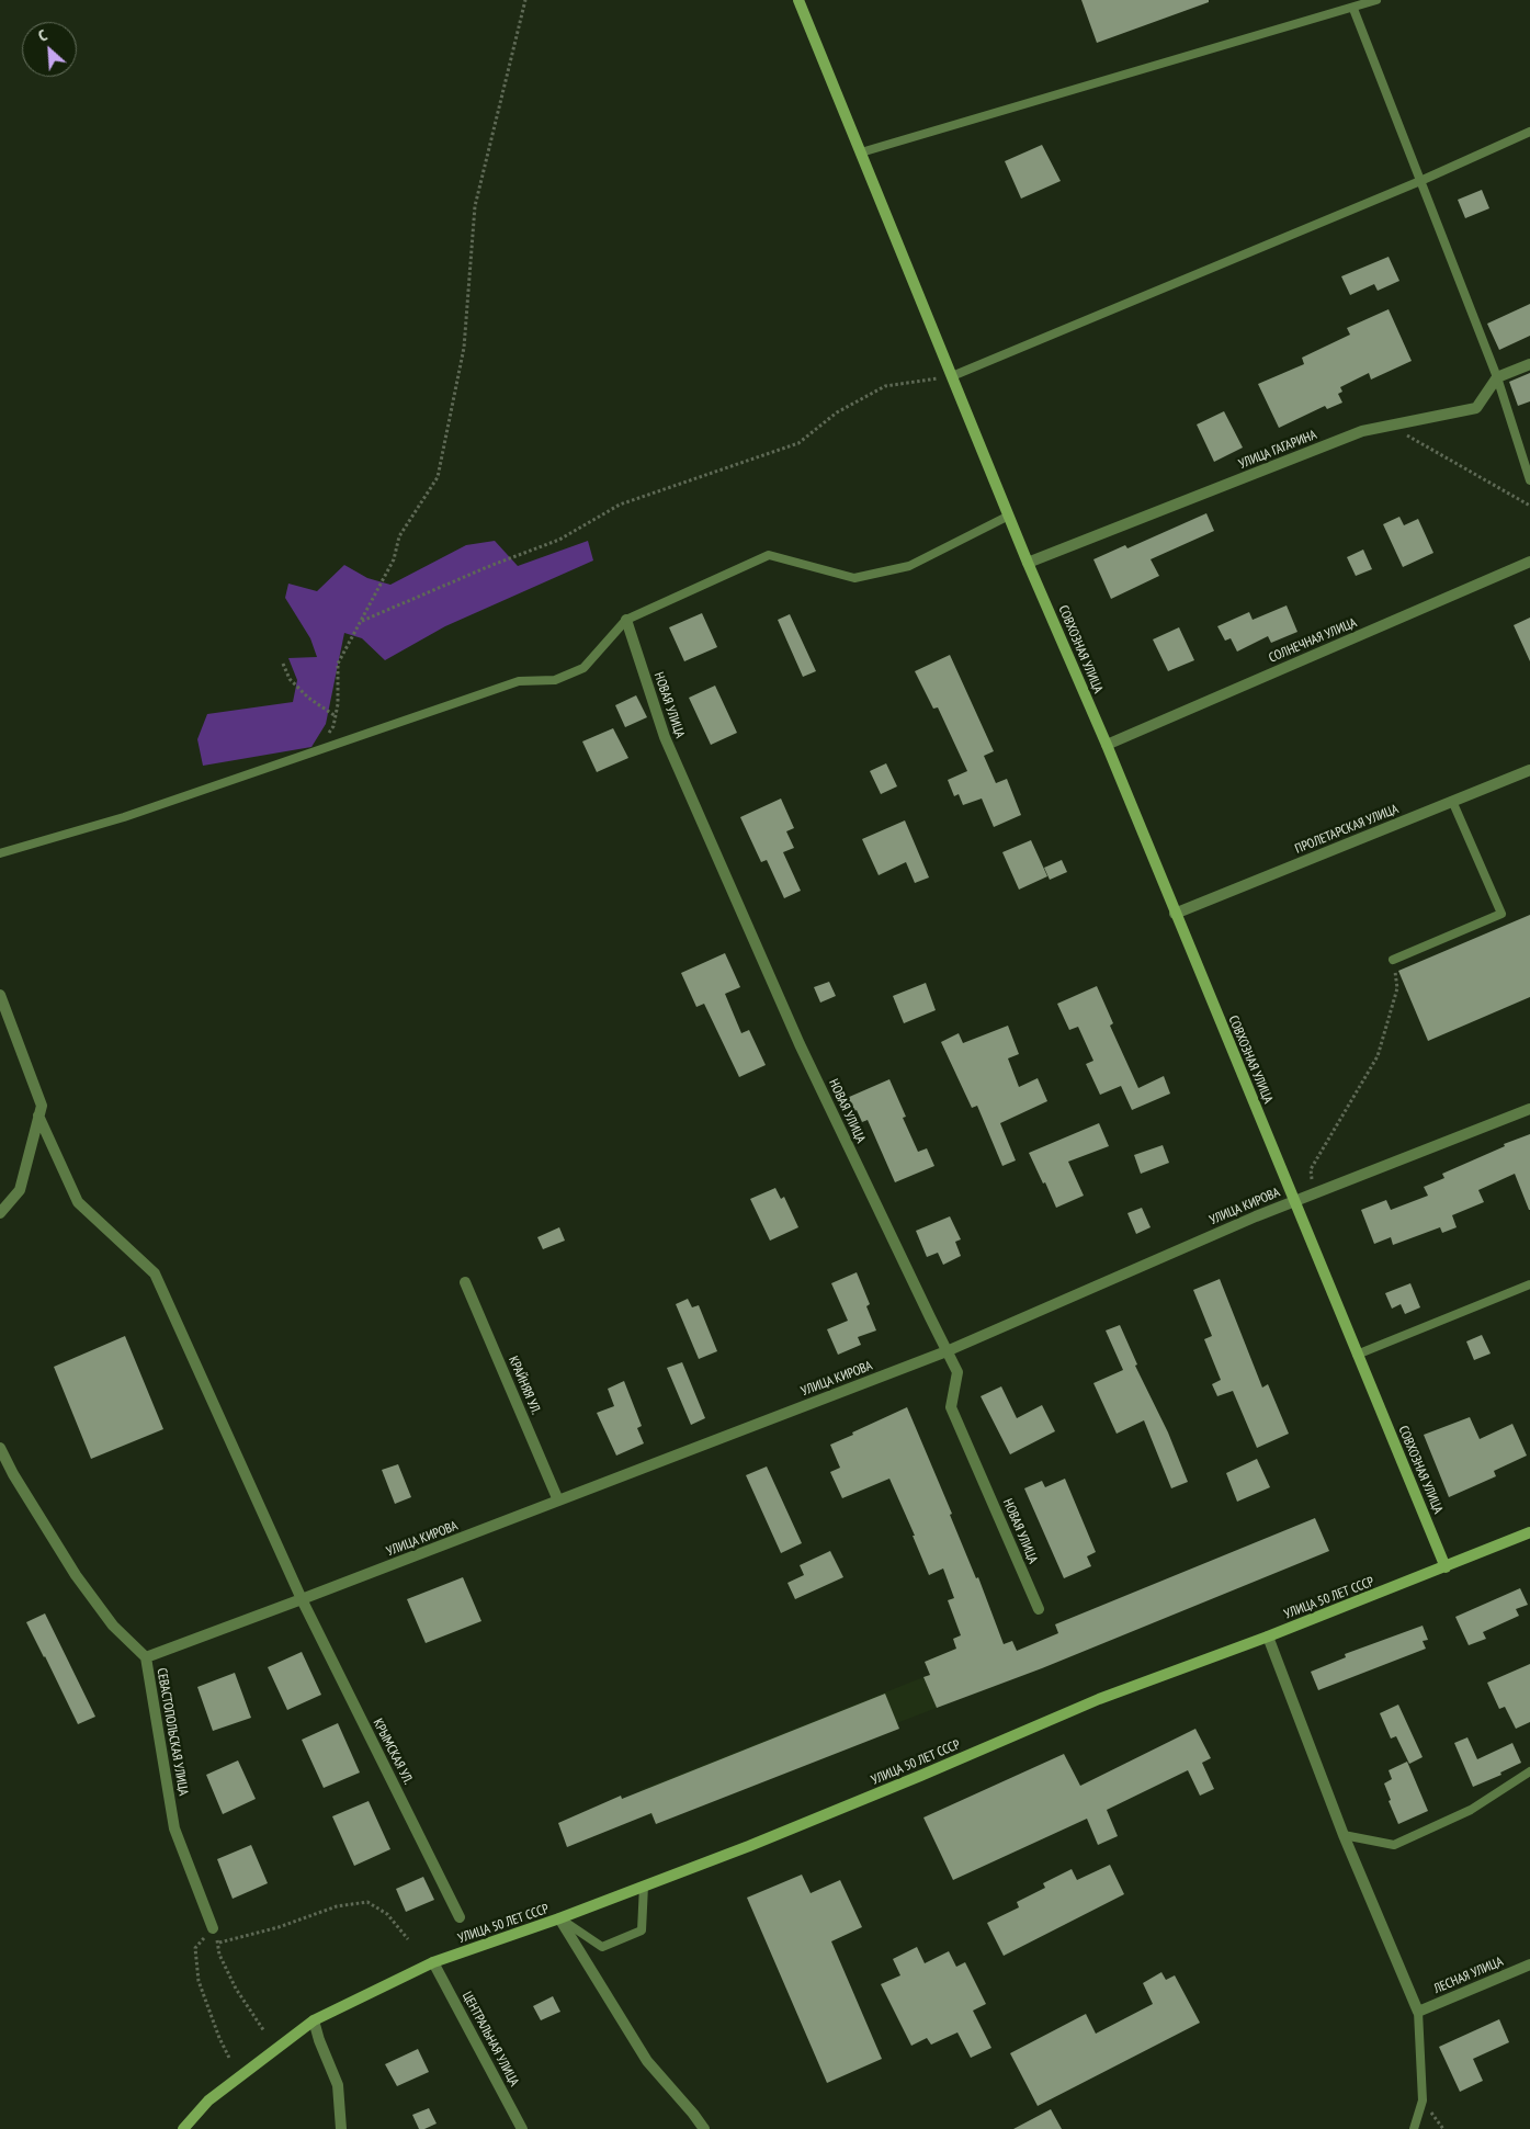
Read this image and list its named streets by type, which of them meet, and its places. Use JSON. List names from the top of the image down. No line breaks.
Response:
{"streets":{"main road":["СОВХОЗНАЯ УЛИЦА","УЛИЦА 50 ЛЕТ СССР"],"street":["УЛИЦА ГАГАРИНА","СОЛНЕЧНАЯ УЛИЦА","НОВАЯ УЛИЦА","ПРОЛЕТАРСКАЯ УЛИЦА","УЛИЦА КИРОВА","КРАЙНЯЯ УЛ.","СЕВАСТОПОЛЬСКАЯ УЛИЦА","КРЫМСКАЯ УЛ.","ЛЕСНАЯ УЛИЦА","ЦЕНТРАЛЬНАЯ УЛИЦА"]},"crossings":[["УЛИЦА ГАГАРИНА","СОВХОЗНАЯ УЛИЦА"],["СОЛНЕЧНАЯ УЛИЦА","СОВХОЗНАЯ УЛИЦА"],["СОВХОЗНАЯ УЛИЦА","ПРОЛЕТАРСКАЯ УЛИЦА"],["СОВХОЗНАЯ УЛИЦА","УЛИЦА КИРОВА"],["СОВХОЗНАЯ УЛИЦА","УЛИЦА 50 ЛЕТ СССР"],["НОВАЯ УЛИЦА","УЛИЦА КИРОВА"],["УЛИЦА КИРОВА","КРАЙНЯЯ УЛ."],["УЛИЦА КИРОВА","СЕВАСТОПОЛЬСКАЯ УЛИЦА"],["УЛИЦА КИРОВА","КРЫМСКАЯ УЛ."],["УЛИЦА 50 ЛЕТ СССР","ЦЕНТРАЛЬНАЯ УЛИЦА"]],"north":"top left"}
